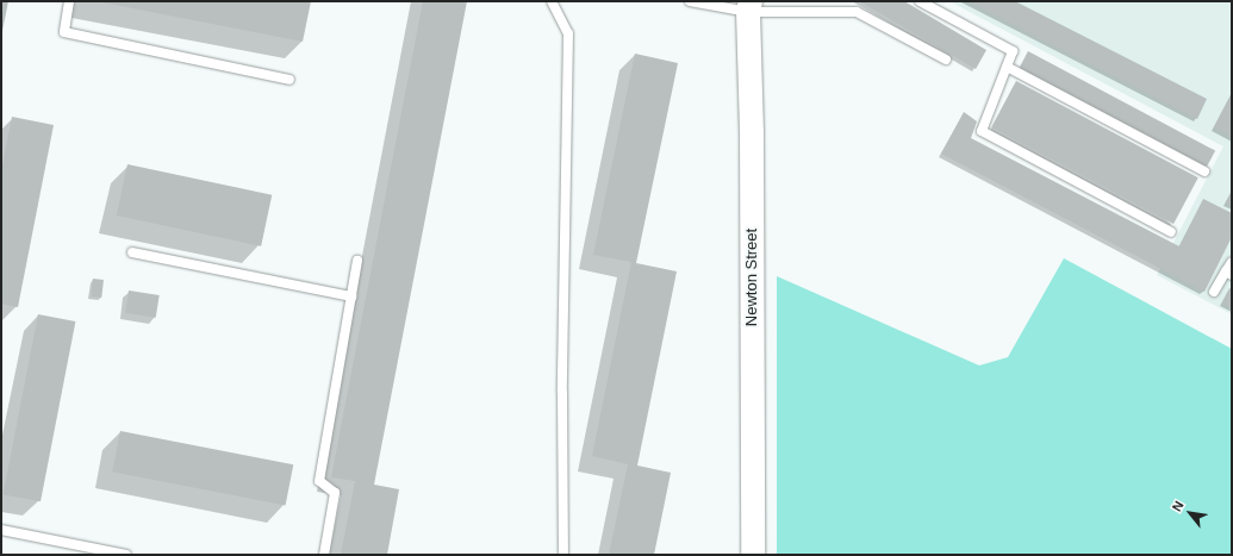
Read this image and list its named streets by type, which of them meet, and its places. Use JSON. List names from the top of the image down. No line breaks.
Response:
{"streets":{"street":["Newton Street"]},"north":"top left"}
